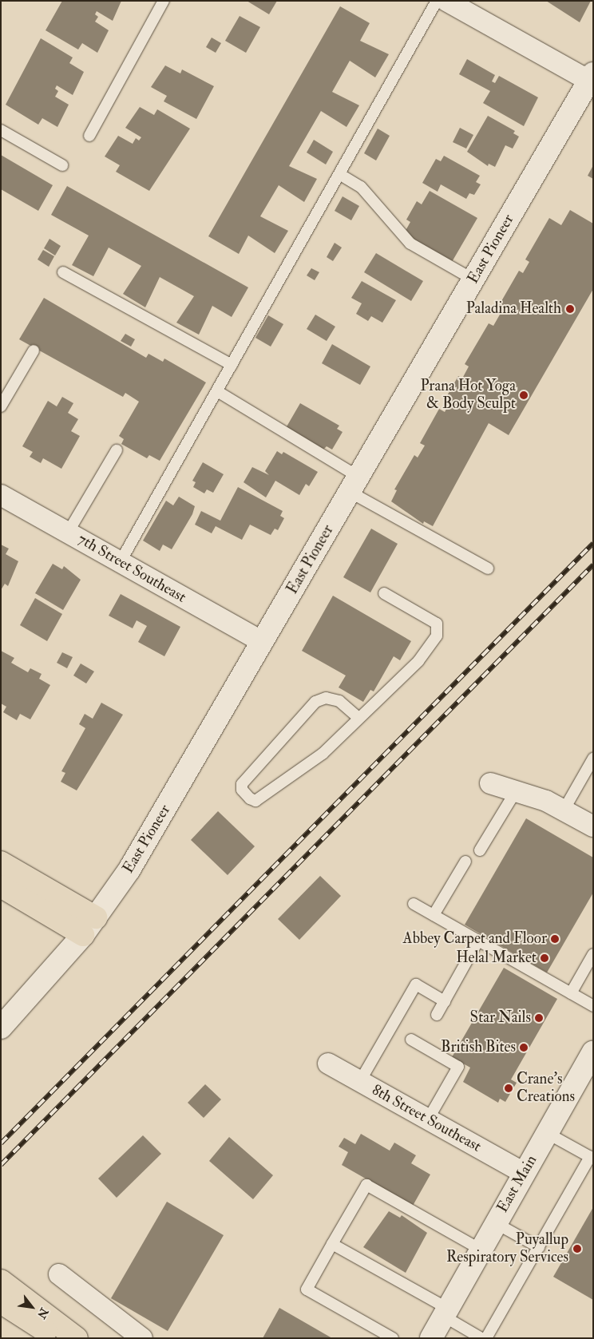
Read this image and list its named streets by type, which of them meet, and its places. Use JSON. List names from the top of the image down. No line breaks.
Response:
{"streets":{"main road":["East Pioneer","East Main"],"street":["7th Street Southeast","8th Street Southeast"]},"crossings":[["East Pioneer","7th Street Southeast"],["8th Street Southeast","East Main"]],"places":["Paladina Health","Prana Hot Yoga & Body Sculpt","Abbey Carpet and Floor","Helal Market","Star Nails","British Bites","Crane's Creations","Puyallup Respiratory Services"],"north":"bottom right"}
